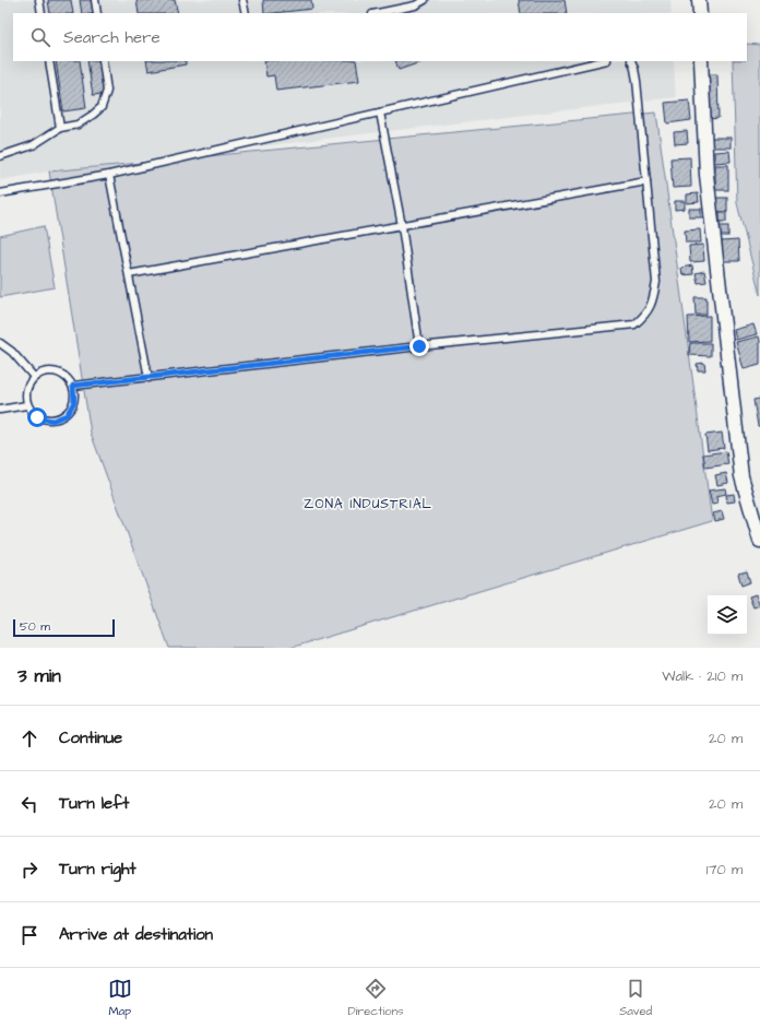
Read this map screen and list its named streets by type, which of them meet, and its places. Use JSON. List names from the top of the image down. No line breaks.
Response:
{"districts":["ZONA INDUSTRIAL"],"scale_bar":"50 m","page":{"search":"Search here","scale":"50 m","heading":["3 min","Walk · 210 m"],"list":[["Continue","20 m"],["Turn left","20 m"],["Turn right","170 m"],"Arrive at destination"],"nav":["Map","Directions","Saved"]}}
